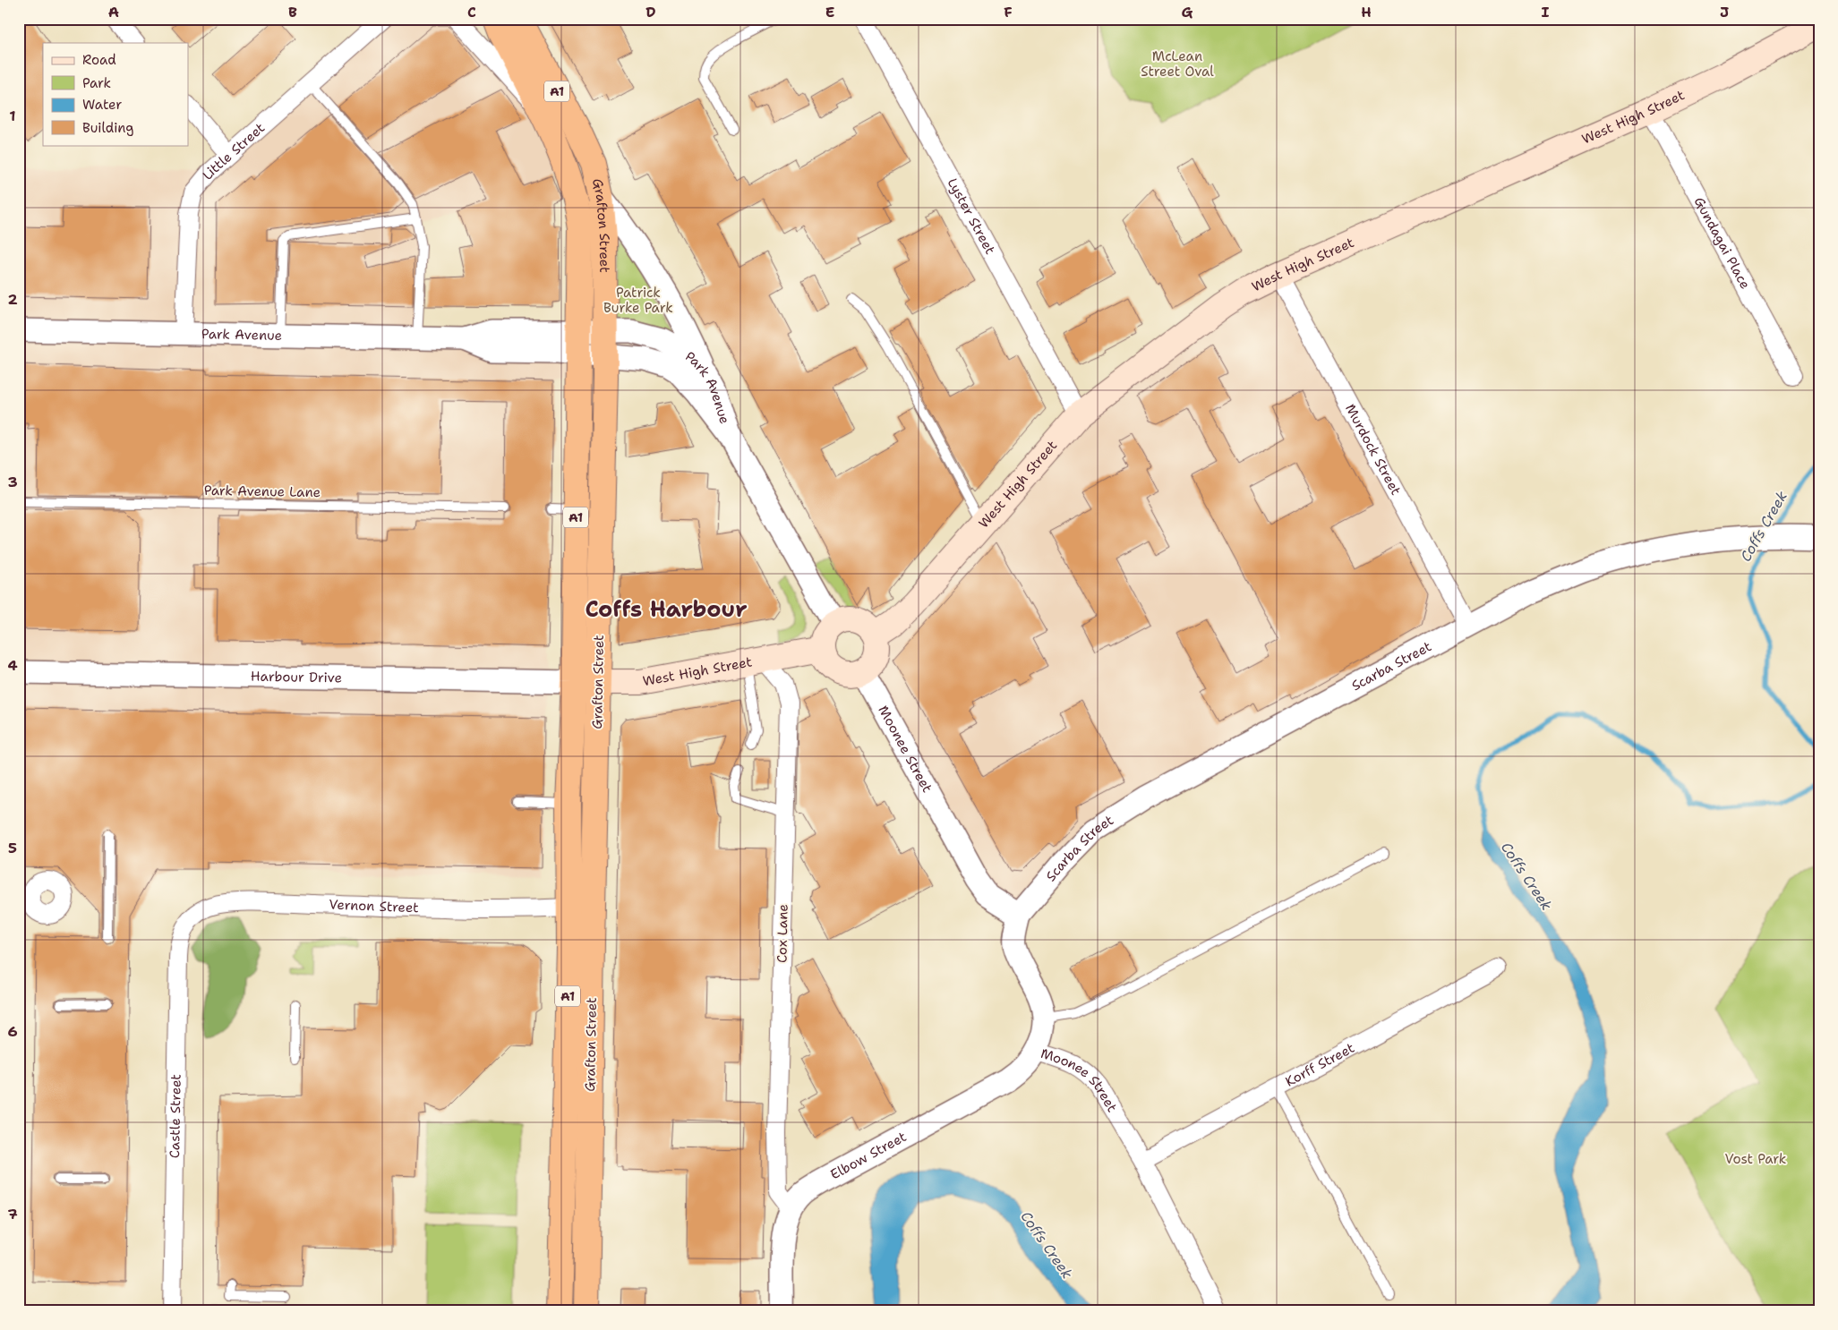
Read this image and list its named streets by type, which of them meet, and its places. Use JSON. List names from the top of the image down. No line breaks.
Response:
{"streets":{"highway":["A1","Grafton Street"],"main road":["West High Street"],"street":["Little Street","Lyster Street","Gundagai Place","Park Avenue","Murdock Street","Scarba Street","Harbour Drive","Moonee Street","Vernon Street","Cox Lane","Korff Street","Castle Street","Elbow Street"],"lane":["Park Avenue Lane"]},"crossings":[["West High Street","Lyster Street"],["West High Street","Grafton Street"],["West High Street","Gundagai Place"],["West High Street","Murdock Street"],["West High Street","Moonee Street"],["West High Street","Cox Lane"],["Little Street","Park Avenue"],["Grafton Street","Park Avenue"],["Grafton Street","Harbour Drive"],["Grafton Street","Vernon Street"],["Murdock Street","Scarba Street"],["Scarba Street","Moonee Street"],["Moonee Street","Korff Street"],["Moonee Street","Elbow Street"],["Vernon Street","Castle Street"],["Cox Lane","Elbow Street"]],"districts":["Coffs Harbour"],"water":["Coffs Creek"],"parks":["McLean Street Oval","Patrick Burke Park","Vost Park"],"legend":["Road","Park","Water","Building"],"grid":{"columns":["A","B","C","D","E","F","G","H","I","J"],"rows":["1","2","3","4","5","6","7"]}}
